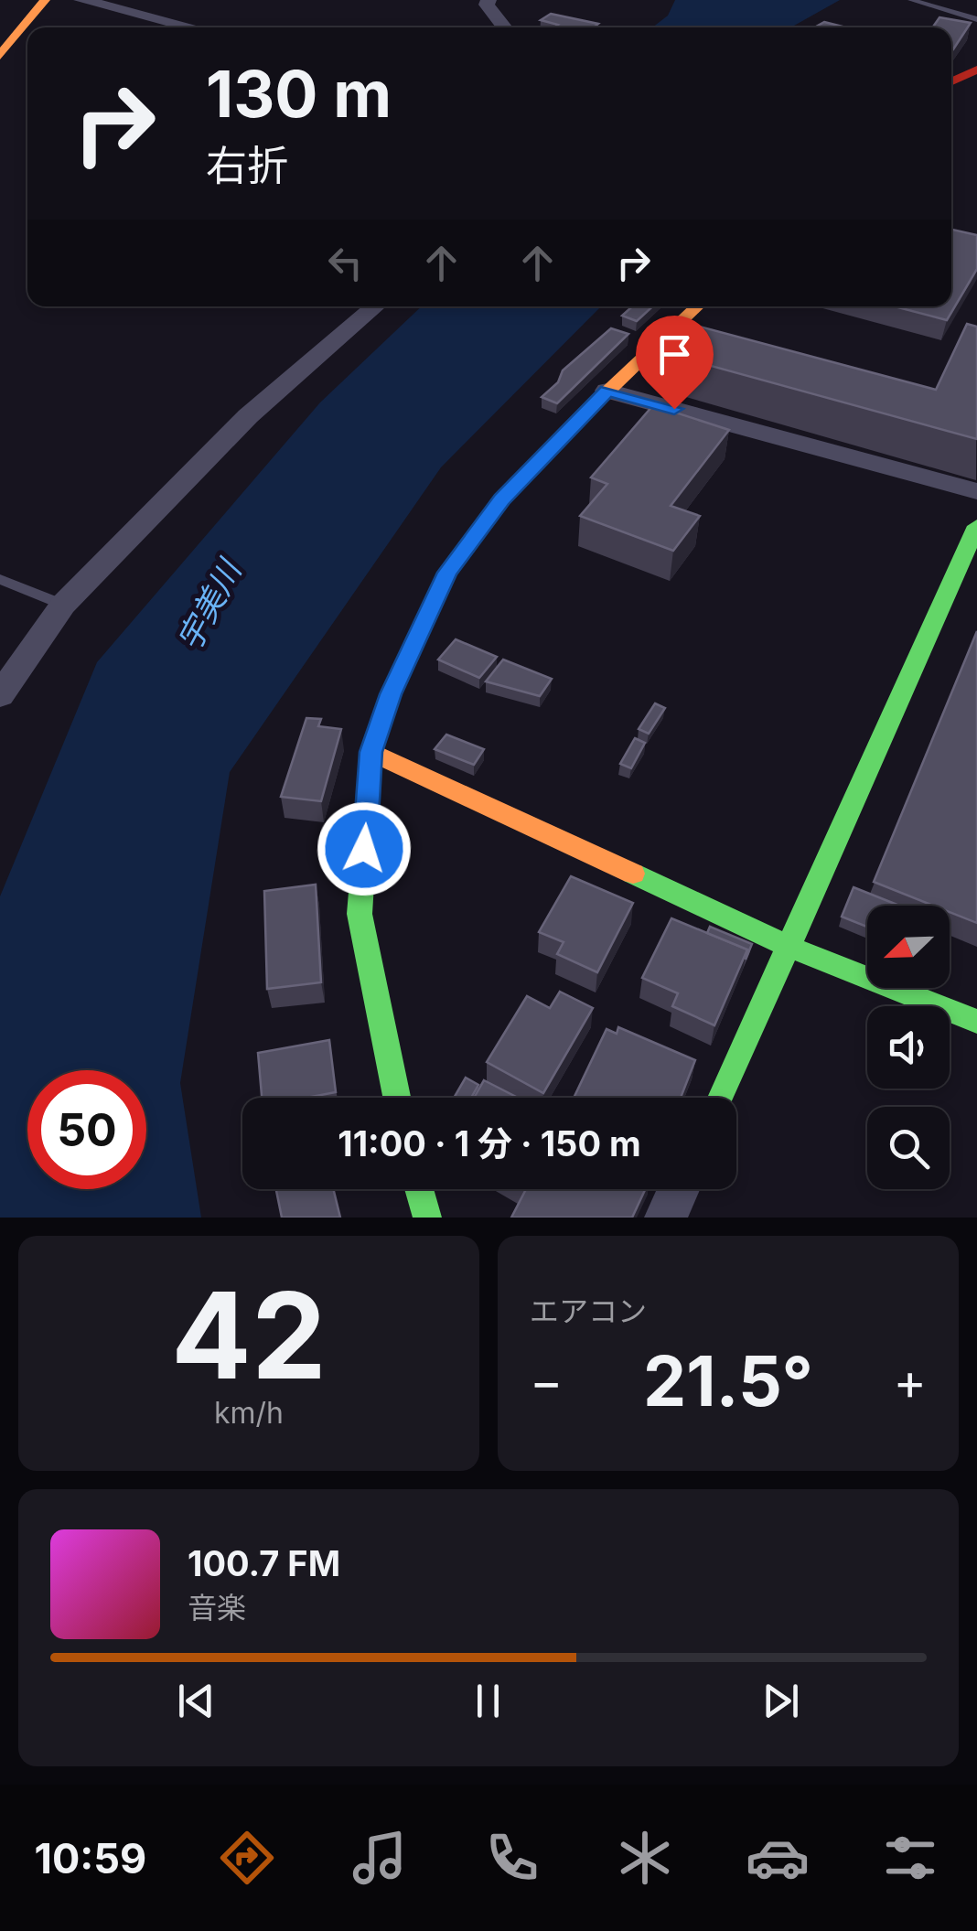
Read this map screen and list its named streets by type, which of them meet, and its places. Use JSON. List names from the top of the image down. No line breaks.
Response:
{"water":["宇美川"],"north":"bottom left","page":{"turn":["130 m","右折"],"limit":"50","trip":"11:00 · 1 分 · 150 m","tile":[["42","km/h"],"エアコン"],"heat":["−","21.5°","+"],"song":["100.7 FM","音楽"],"tabs":"10:59"}}
